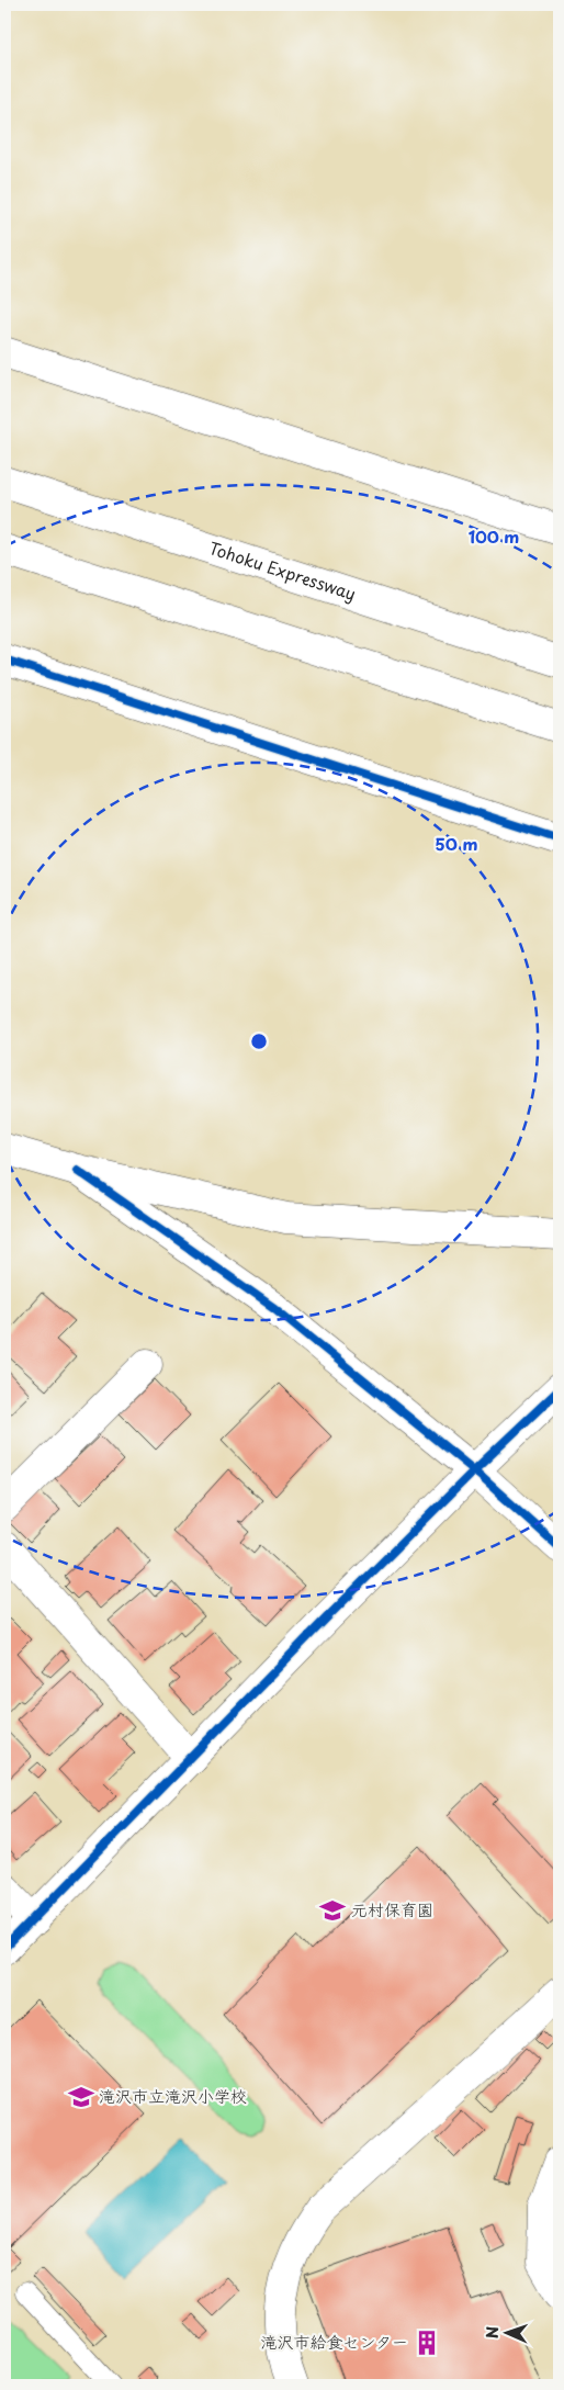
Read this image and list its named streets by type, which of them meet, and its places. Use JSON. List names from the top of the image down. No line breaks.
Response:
{"streets":{"main road":["Tohoku Expressway"]},"places":{"school or university":["元村保育園","滝沢市立滝沢小学校"],"building":["滝沢市給食センター"]},"north":"left","rings":["100 m","50 m"]}
